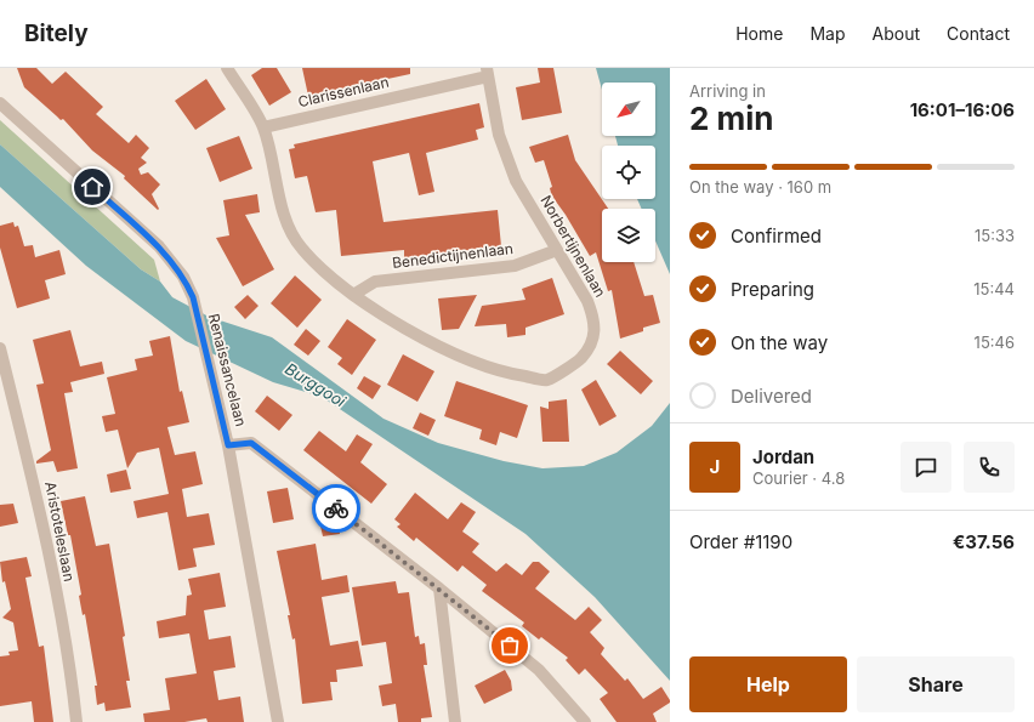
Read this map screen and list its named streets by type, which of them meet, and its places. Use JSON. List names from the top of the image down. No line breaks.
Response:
{"streets":{"street":["Clarissenlaan","Norbertijnenlaan","Benedictijnenlaan","Renaissancelaan","Aristoteleslaan"]},"crossings":[["Clarissenlaan","Norbertijnenlaan"],["Norbertijnenlaan","Benedictijnenlaan"]],"water":["Burggooi"],"north":"bottom left","page":{"header":"Bitely","nav":["Home","Map","About","Contact"],"heading":["2 min","Arriving in","16:01–16:06"],"panel":["Jordan","Courier · 4.8","Order #1190","€37.56"],"bar":"On the way · 160 m","list":[["Confirmed","15:33"],["Preparing","15:44"],["On the way","15:46"],"Delivered"],"round":"J","buttons":["Help","Share"]}}
